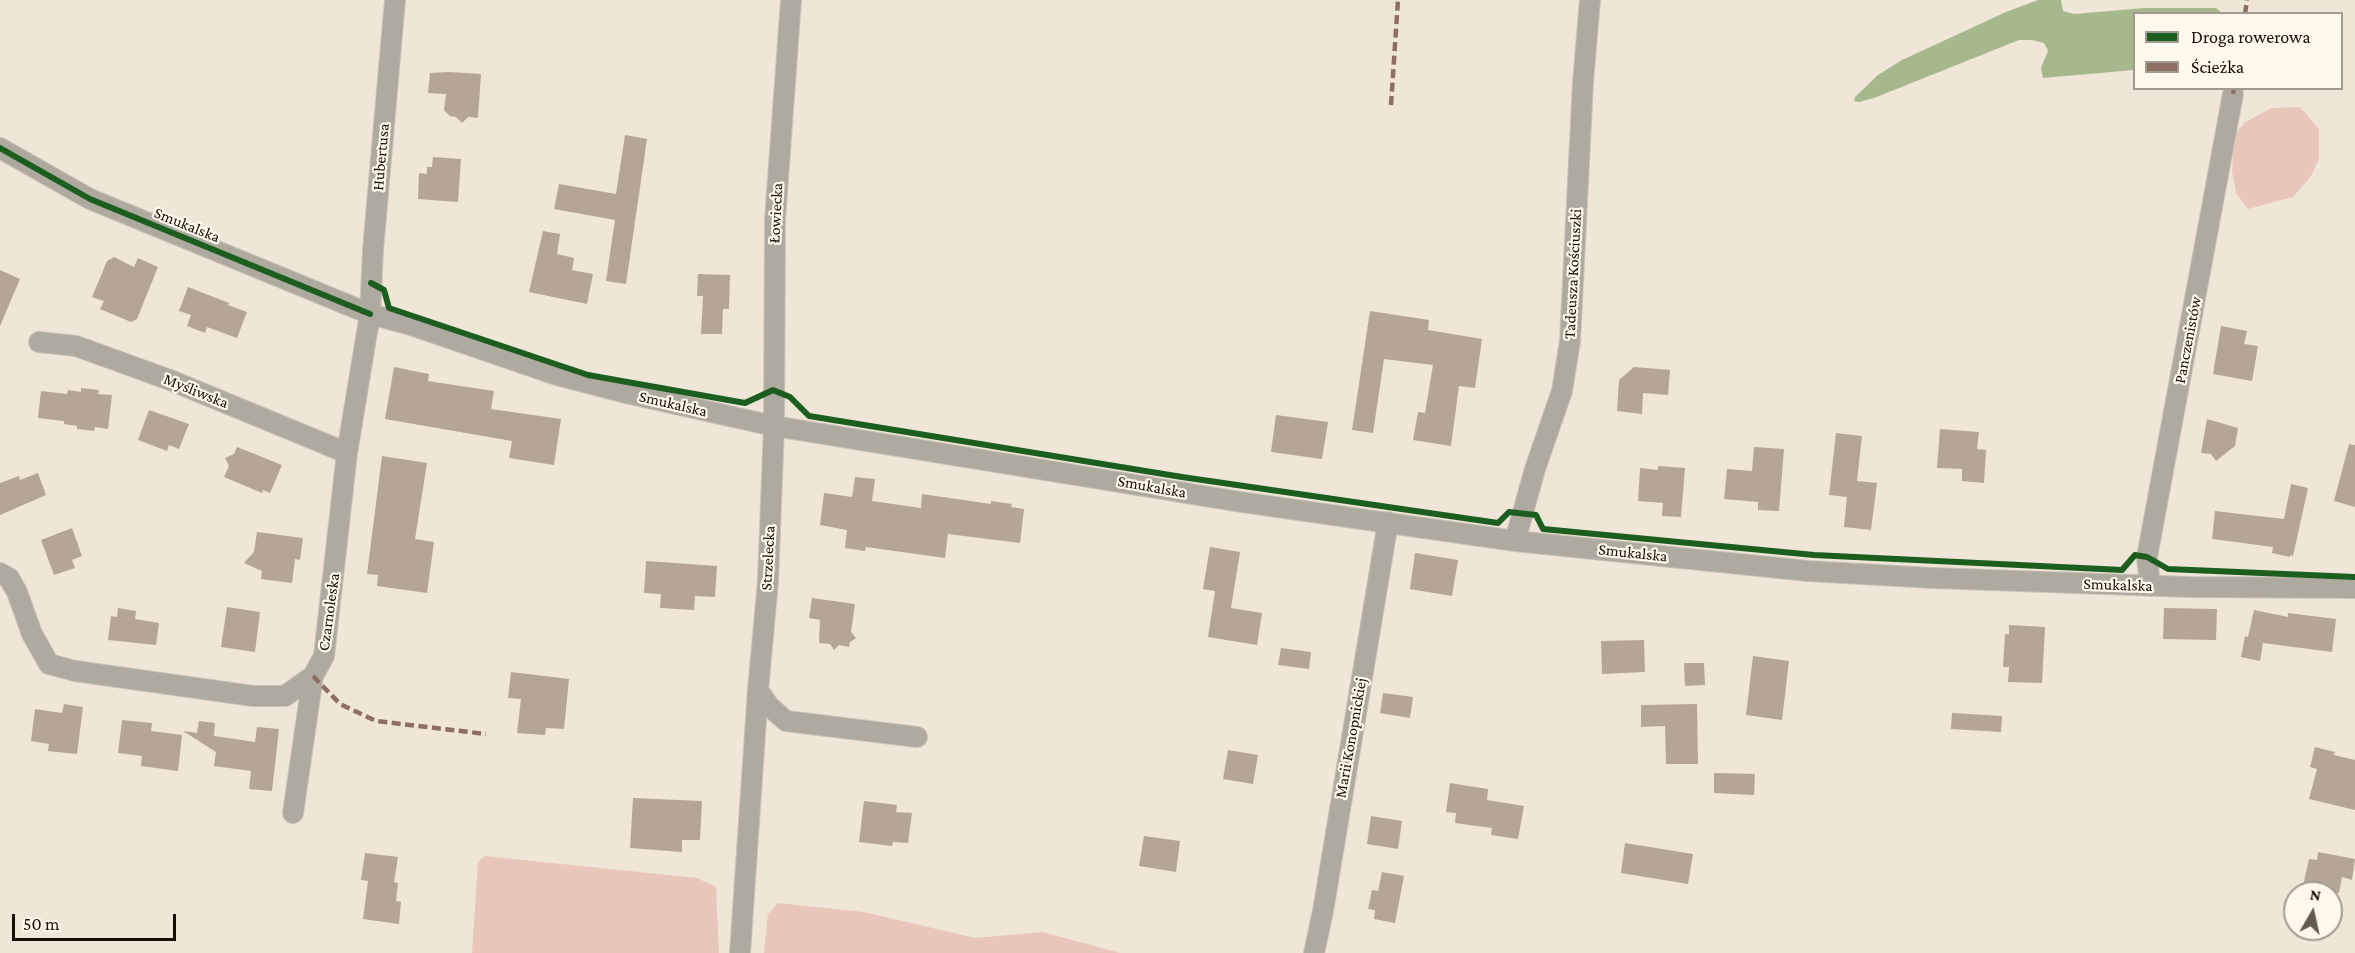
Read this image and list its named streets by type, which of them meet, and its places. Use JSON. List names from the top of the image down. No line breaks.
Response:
{"streets":{"street":["Hubertusa","Łowiecka","Smukalska","Tadeusza Kościuszki","Panczenistów","Myśliwska","Strzelecka","Czarnoleska","Marii Konopnickiej"]},"crossings":[["Hubertusa","Smukalska"],["Hubertusa","Czarnoleska"],["Łowiecka","Smukalska"],["Łowiecka","Strzelecka"],["Smukalska","Tadeusza Kościuszki"],["Smukalska","Panczenistów"],["Smukalska","Strzelecka"],["Smukalska","Czarnoleska"],["Smukalska","Marii Konopnickiej"],["Myśliwska","Czarnoleska"]],"legend":["Droga rowerowa","Ścieżka"],"scale_bar":"50 m","north":"top"}
